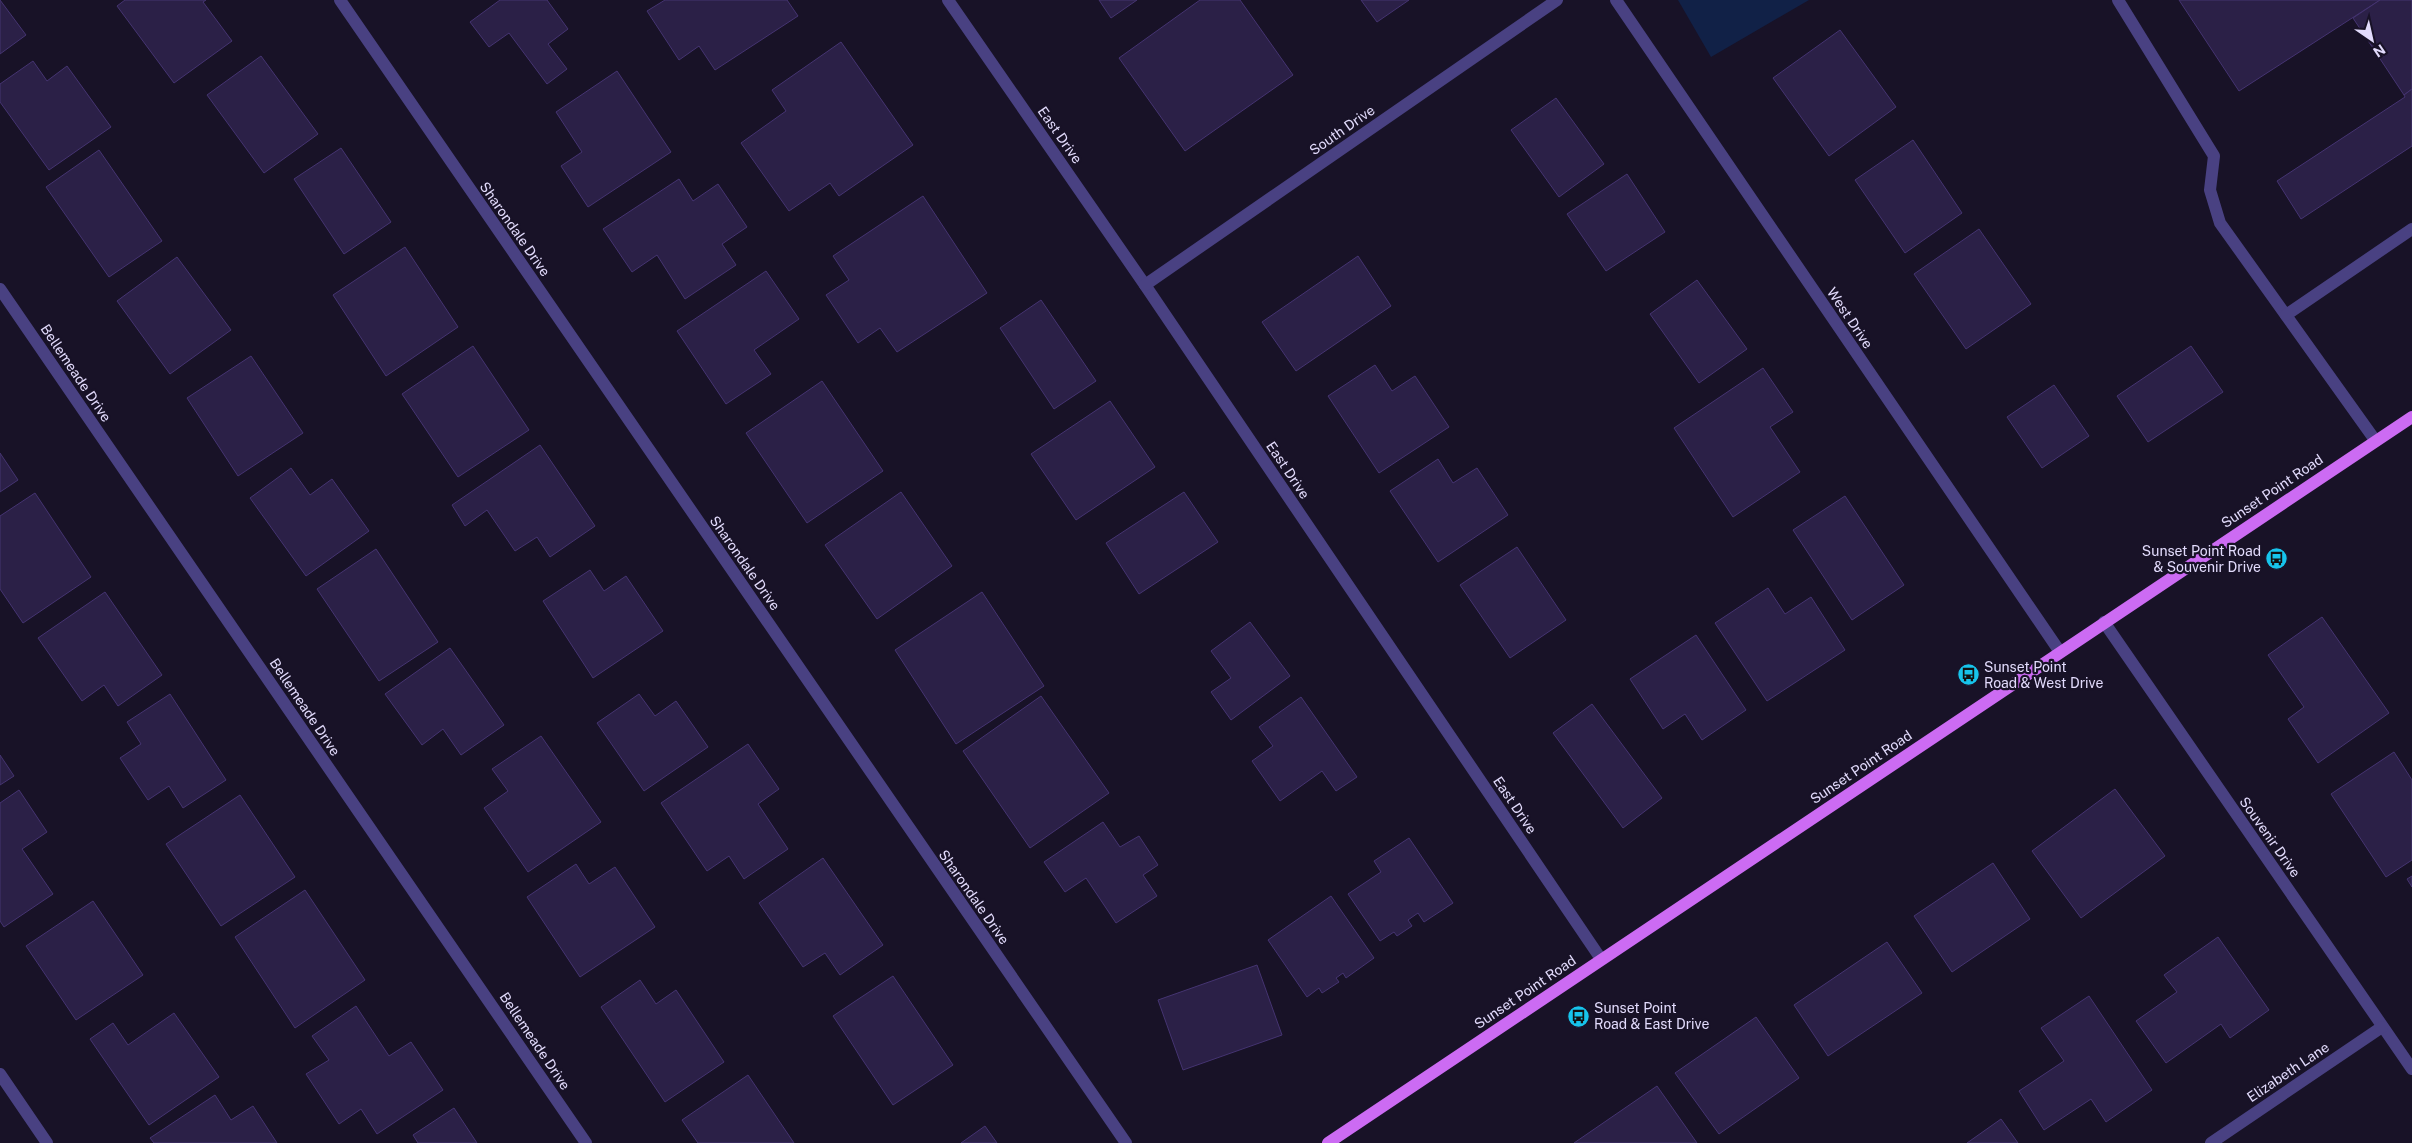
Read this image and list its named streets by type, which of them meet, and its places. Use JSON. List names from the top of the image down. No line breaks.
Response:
{"streets":{"main road":["Sunset Point Road"],"street":["South Drive","East Drive","Sharondale Drive","West Drive","Bellemeade Drive","Souvenir Drive","Elizabeth Lane"]},"crossings":[["South Drive","East Drive"],["East Drive","Sunset Point Road"],["West Drive","Sunset Point Road"],["Sunset Point Road","Souvenir Drive"],["Souvenir Drive","Elizabeth Lane"]],"places":{"bus stop":["Sunset Point Road & Souvenir Drive","Sunset Point Road & West Drive","Sunset Point Road & East Drive"]},"north":"bottom right"}
